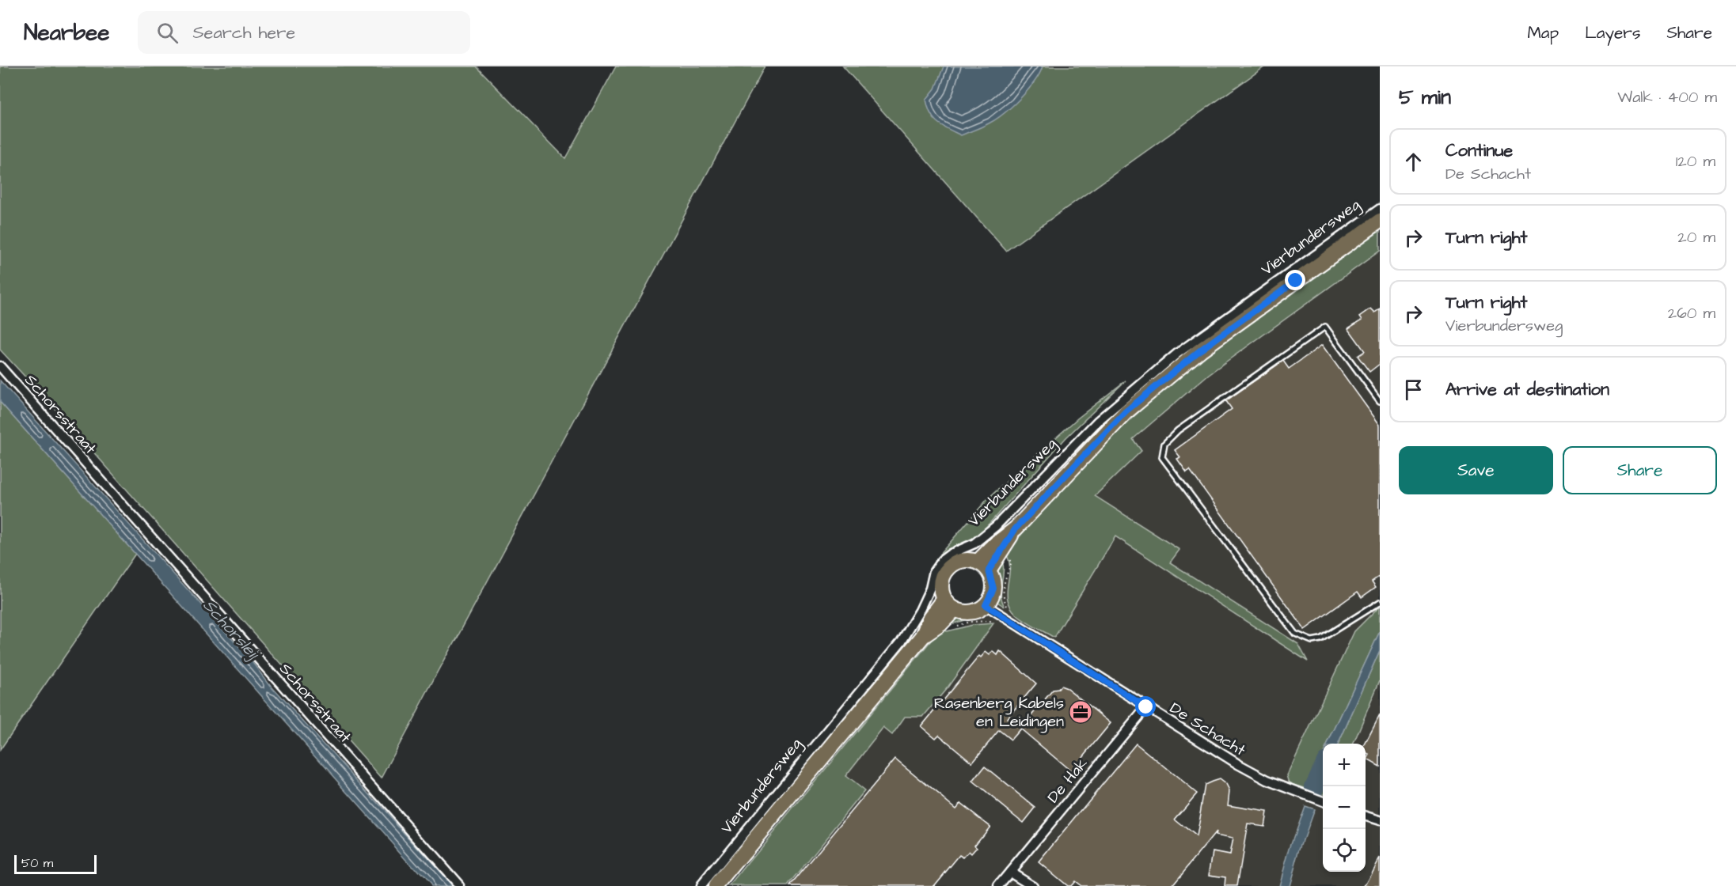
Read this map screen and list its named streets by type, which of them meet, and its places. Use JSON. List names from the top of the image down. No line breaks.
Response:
{"streets":{"main road":["Vierbundersweg"],"street":["Schorsstraat","De Schacht","De Hak"]},"crossings":[["Vierbundersweg","De Schacht"],["De Schacht","De Hak"]],"water":["Schorsleij"],"places":{"office":["Rasenberg Kabels en Leidingen"]},"scale_bar":"50 m","page":{"header":"Nearbee","search":"Search here","nav":["Map","Layers","Share"],"heading":["5 min","Walk · 400 m"],"list":[["Continue","De Schacht","120 m"],["Turn right","20 m"],["Turn right","Vierbundersweg","260 m"],"Arrive at destination"],"buttons":["Save","Share"],"map_buttons":["+","−"],"scale":"50 m"}}
